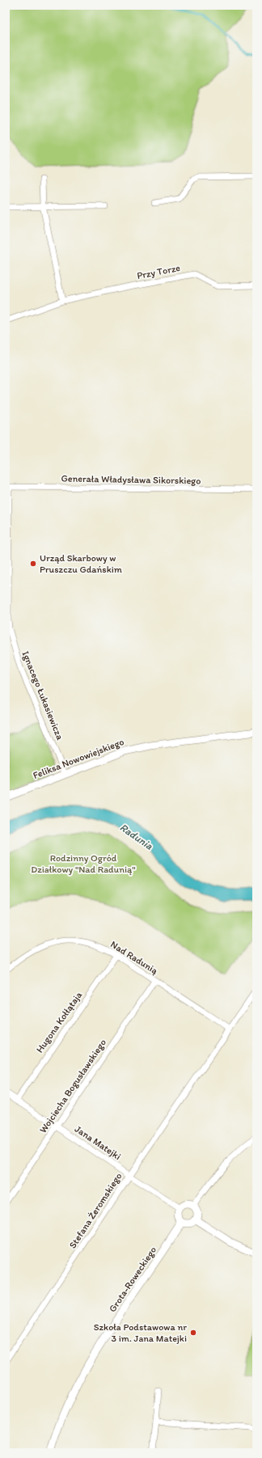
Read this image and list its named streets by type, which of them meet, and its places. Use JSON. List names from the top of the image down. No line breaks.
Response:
{"streets":{"street":["Przy Torze","Generała Władysława Sikorskiego","Ignacego Łukasiewicza","Feliksa Nowowiejskiego","Nad Radunią","Hugona Kołłątaja","Wojciecha Bogusławskiego","Jana Matejki","Stefana Żeromskiego","Grota-Roweckiego"]},"crossings":[["Generała Władysława Sikorskiego","Ignacego Łukasiewicza"],["Ignacego Łukasiewicza","Feliksa Nowowiejskiego"],["Nad Radunią","Hugona Kołłątaja"],["Nad Radunią","Wojciecha Bogusławskiego"],["Nad Radunią","Stefana Żeromskiego"],["Hugona Kołłątaja","Jana Matejki"],["Wojciecha Bogusławskiego","Jana Matejki"],["Jana Matejki","Stefana Żeromskiego"],["Jana Matejki","Grota-Roweckiego"]],"water":["Radunia"],"parks":["Rodzinny Ogród Działkowy \"Nad Radunią\""],"places":["Urząd Skarbowy w Pruszczu Gdańskim","Szkoła Podstawowa nr 3 im. Jana Matejki"]}
